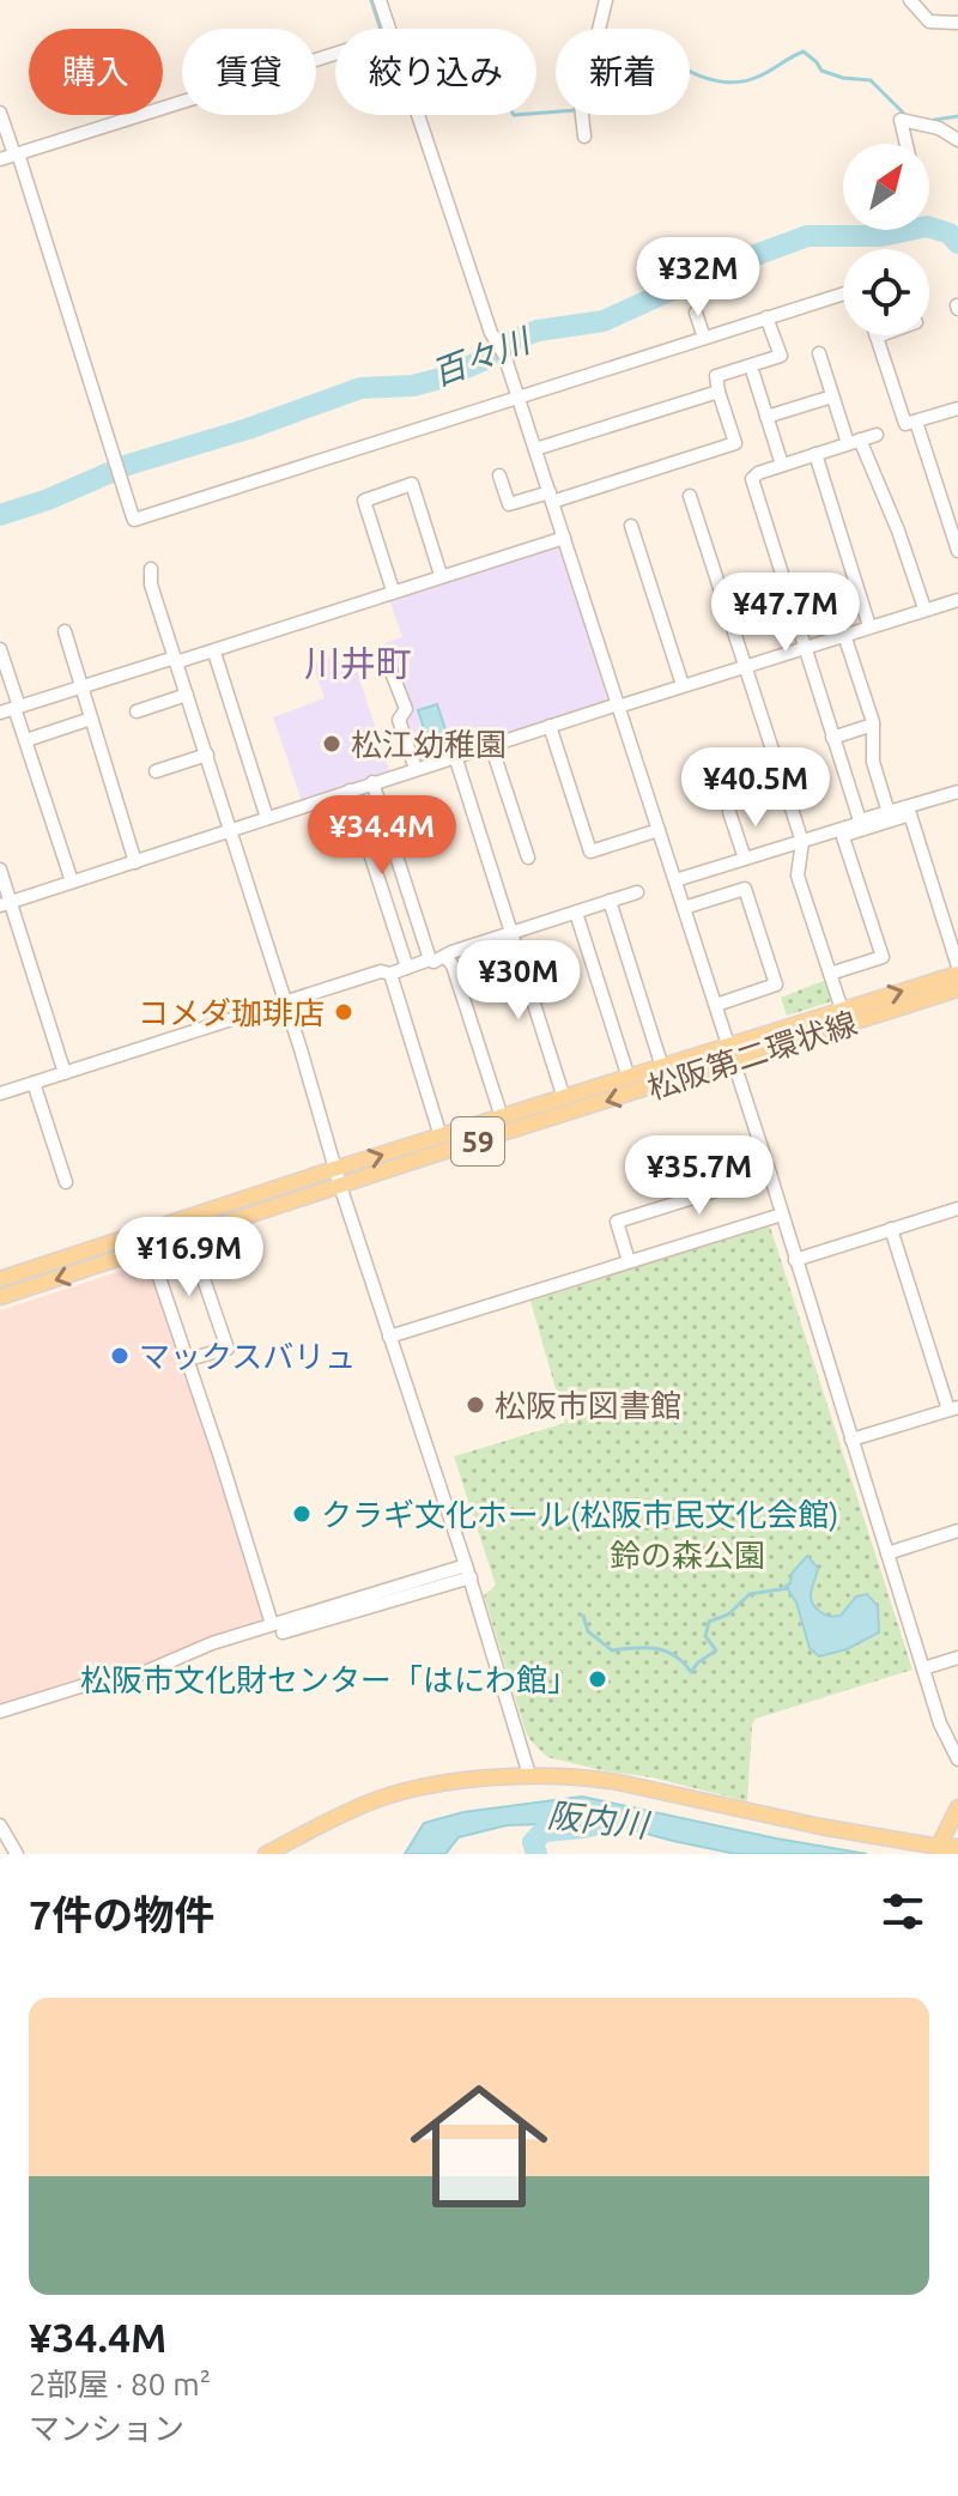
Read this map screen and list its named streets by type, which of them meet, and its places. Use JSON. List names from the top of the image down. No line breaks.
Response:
{"streets":{"main road":["松阪第二環状線","59"]},"districts":["川井町"],"water":["百々川","阪内川"],"parks":["鈴の森公園"],"places":["松江幼稚園","コメダ珈琲店","マックスバリュ","松阪市図書館","クラギ文化ホール(松阪市民文化会館)","松阪市文化財センター「はにわ館」"],"north":"top right","page":{"chip":["購入","賃貸","絞り込み","新着"],"price":["¥32M","¥47.7M","¥40.5M","¥34.4M","¥30M","¥35.7M","¥16.9M"],"heading":"7件の物件","list":[{"name":"¥34.4M","note":"2部屋 · 80 m² · マンション"}]}}
